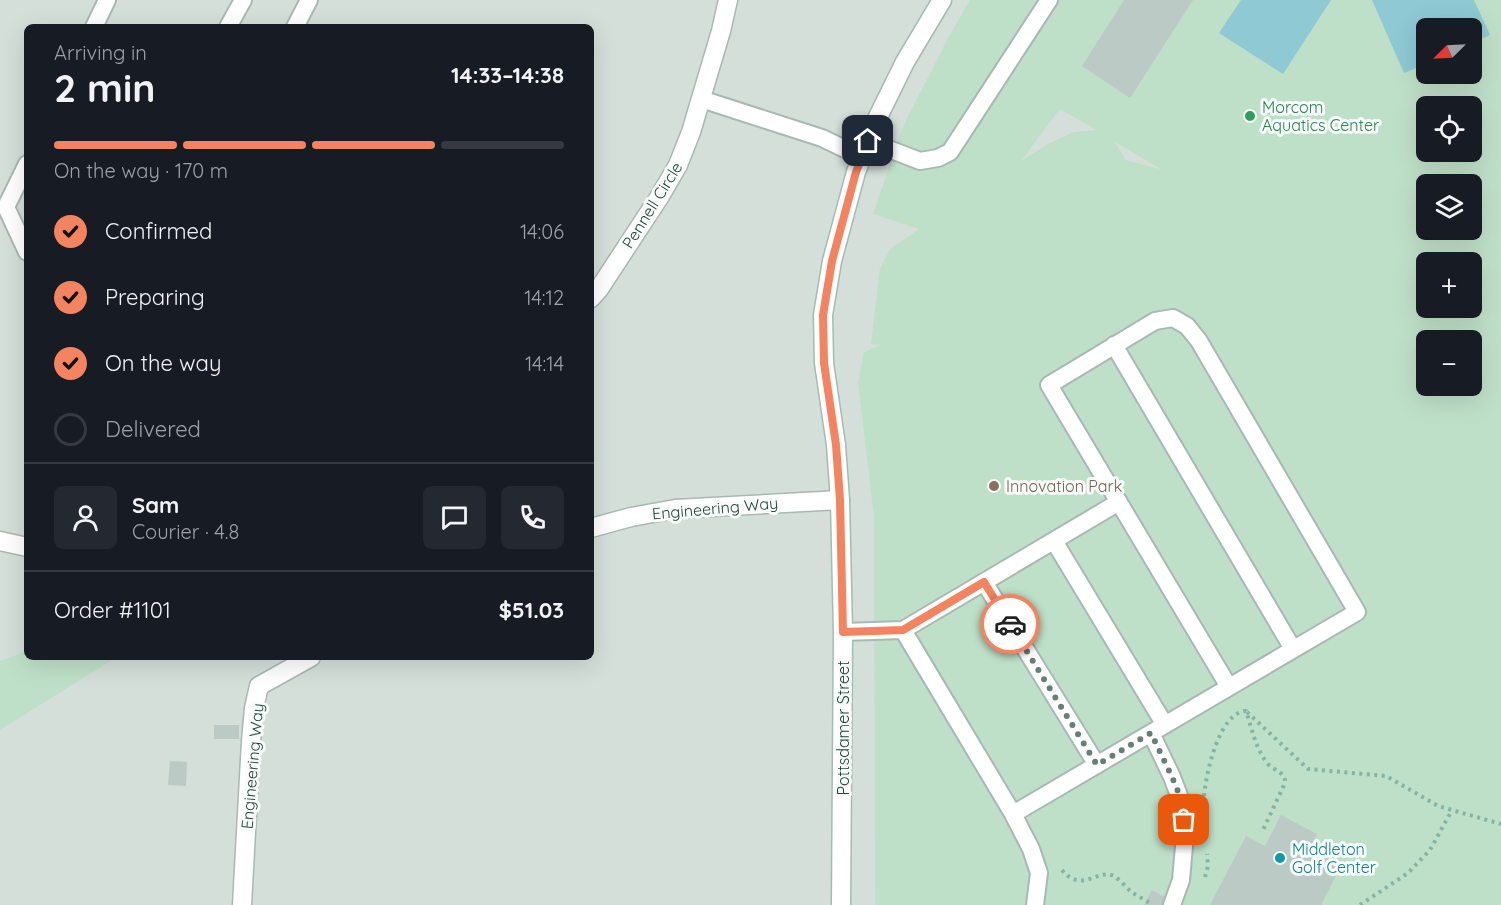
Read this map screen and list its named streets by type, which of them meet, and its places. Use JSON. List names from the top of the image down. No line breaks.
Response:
{"streets":{"street":["Pennell Circle","Engineering Way","Pottsdamer Street"]},"crossings":[["Engineering Way","Pottsdamer Street"]],"places":["Morcom Aquatics Center","Innovation Park","Middleton Golf Center"],"north":"bottom left","page":{"map_buttons":["+","−"],"heading":["2 min","Arriving in","14:33–14:38"],"panel":["Sam","Courier · 4.8","Order #1101","$51.03"],"bar":"On the way · 170 m","list":[["Confirmed","14:06"],["Preparing","14:12"],["On the way","14:14"],"Delivered"]}}
